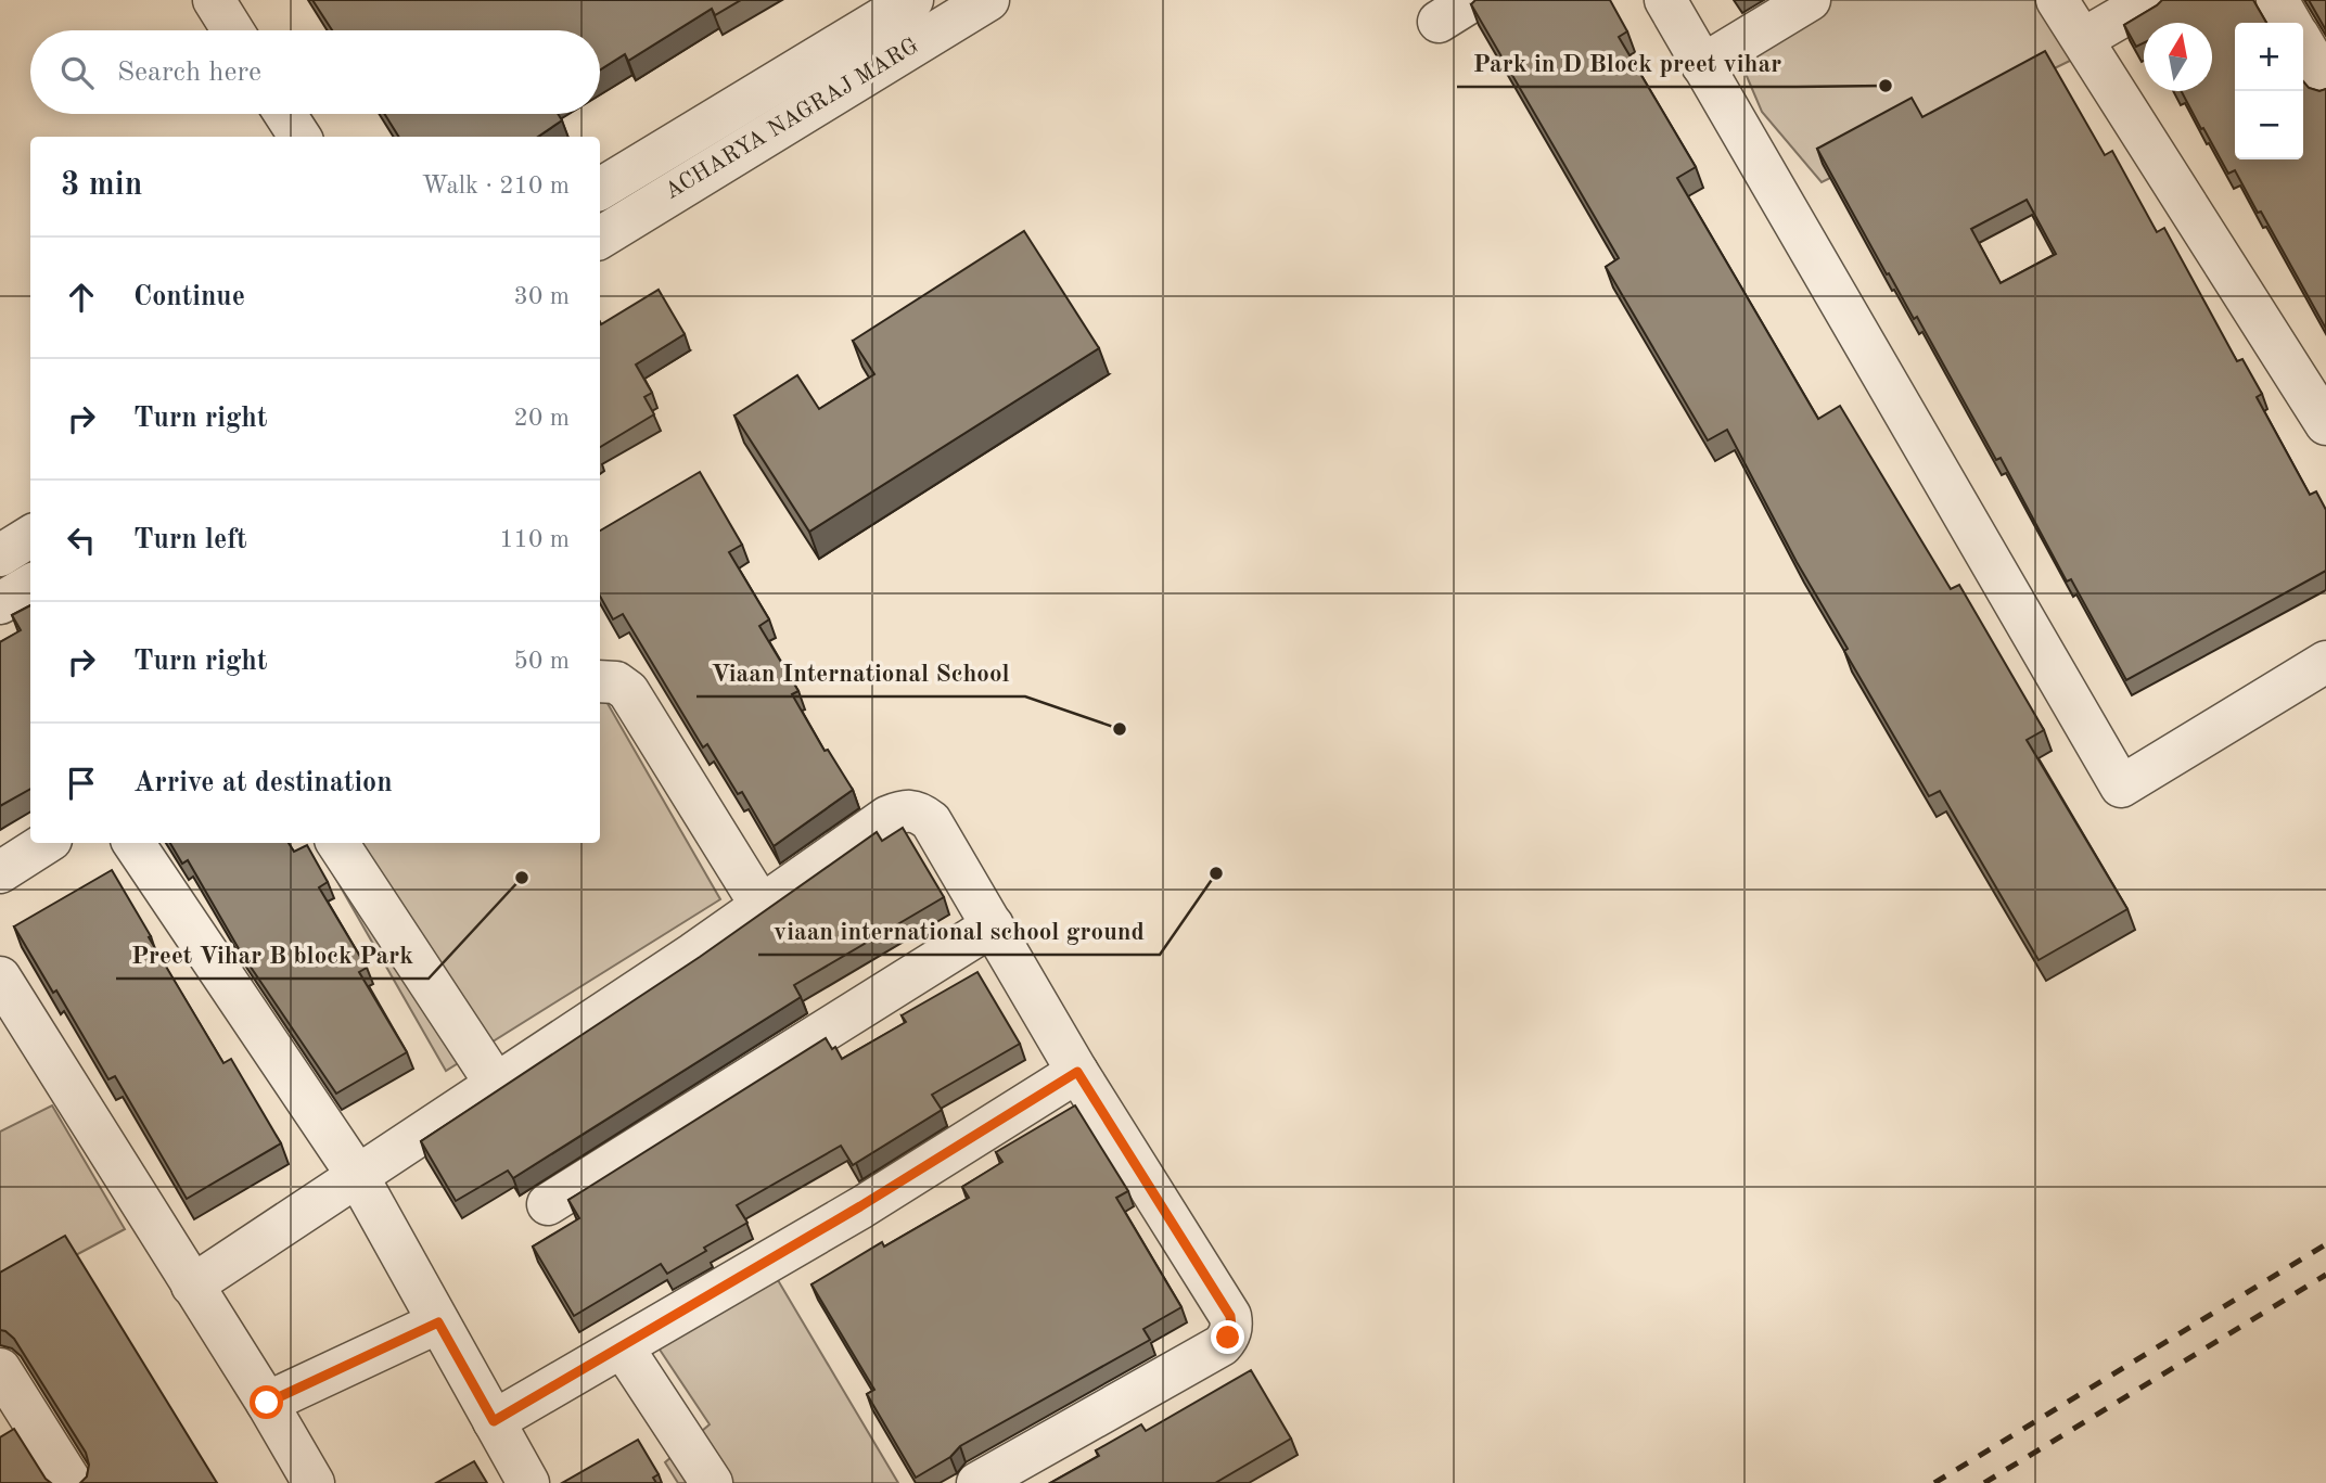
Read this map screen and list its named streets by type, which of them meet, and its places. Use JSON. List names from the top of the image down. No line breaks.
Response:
{"streets":{"street":["ACHARYA NAGRAJ MARG"]},"places":["Park in D Block preet vihar","Viaan International School","viaan international school ground","Preet Vihar B block Park"],"north":"top","page":{"map_buttons":["+","−"],"search":"Search here","heading":["3 min","Walk · 210 m"],"list":[["Continue","30 m"],["Turn right","20 m"],["Turn left","110 m"],["Turn right","50 m"],"Arrive at destination"]}}
